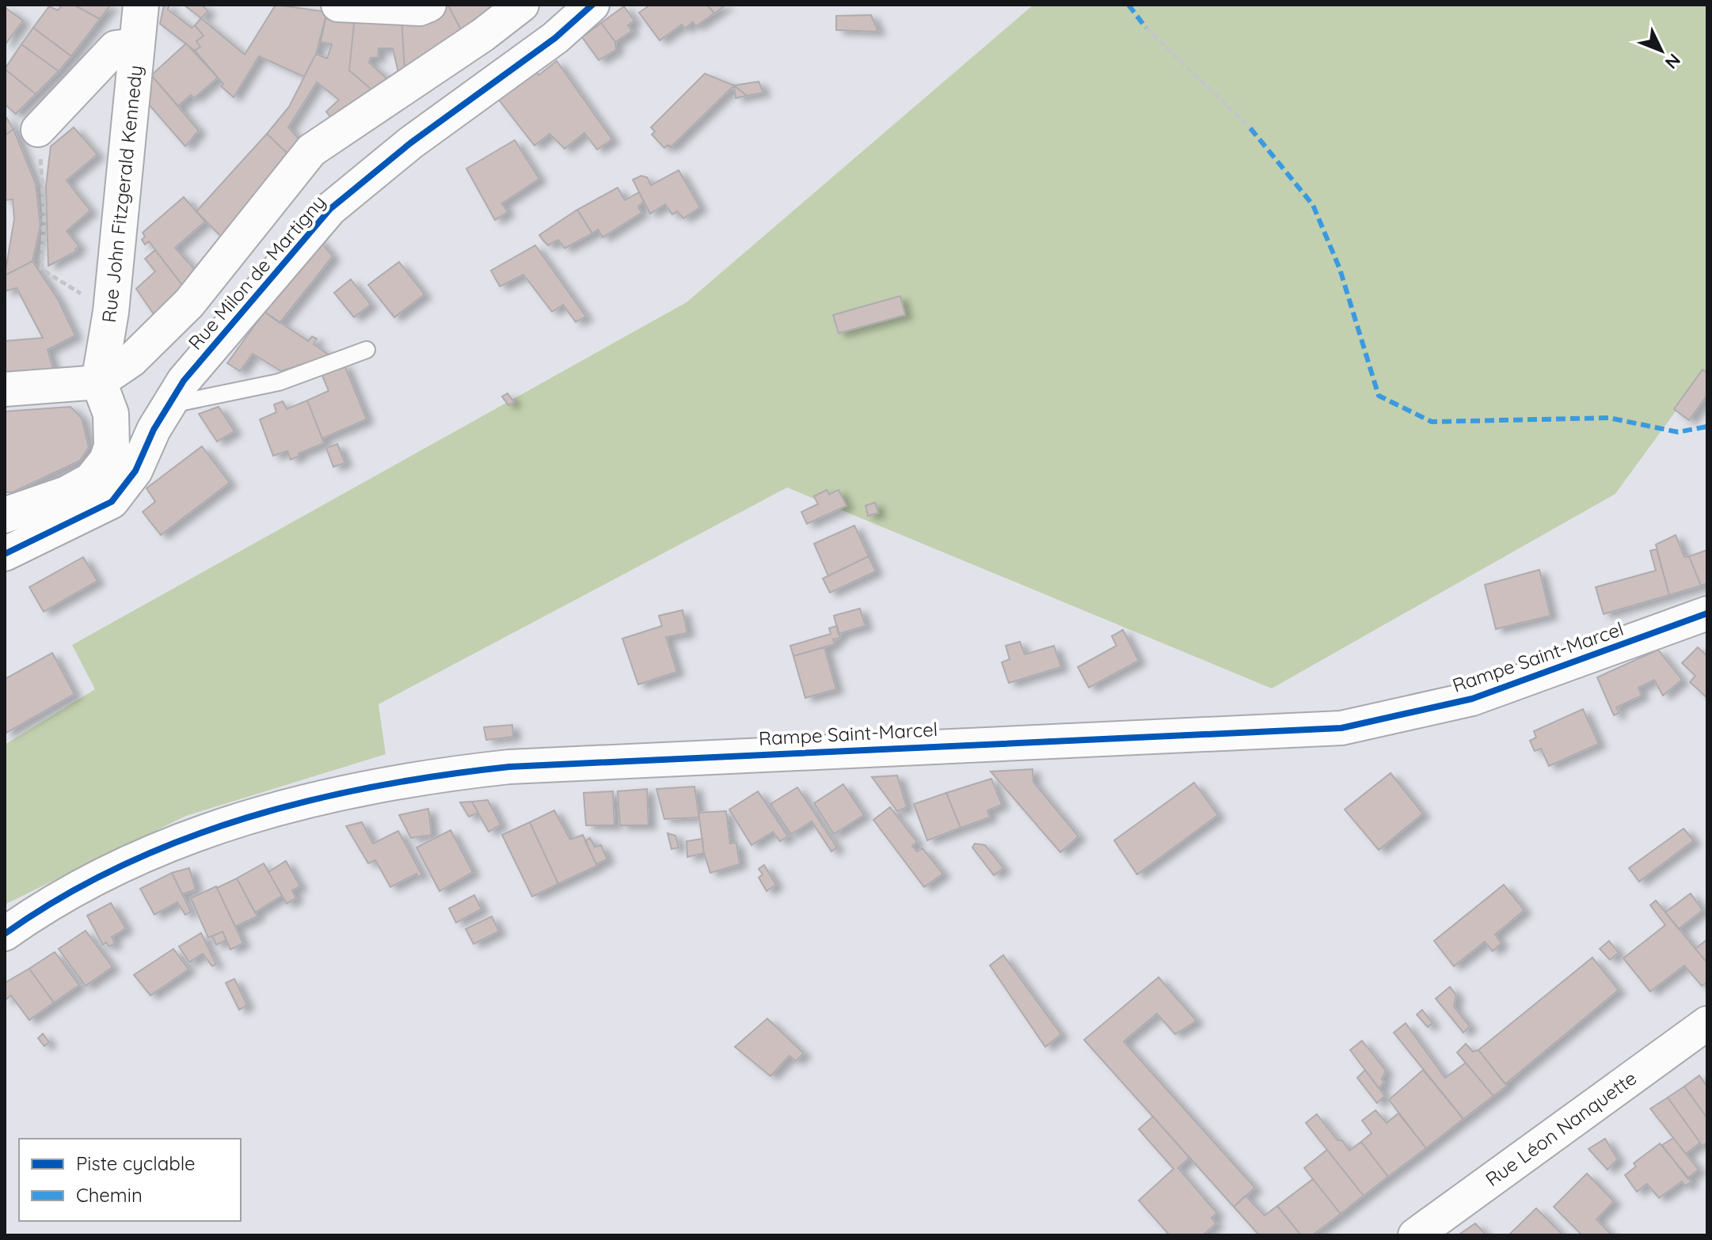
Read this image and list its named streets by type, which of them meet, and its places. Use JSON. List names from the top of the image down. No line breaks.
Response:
{"streets":{"street":["Rue John Fitzgerald Kennedy","Rue Milon de Martigny","Rampe Saint-Marcel","Rue Léon Nanquette"]},"legend":["Piste cyclable","Chemin"],"north":"bottom right"}
